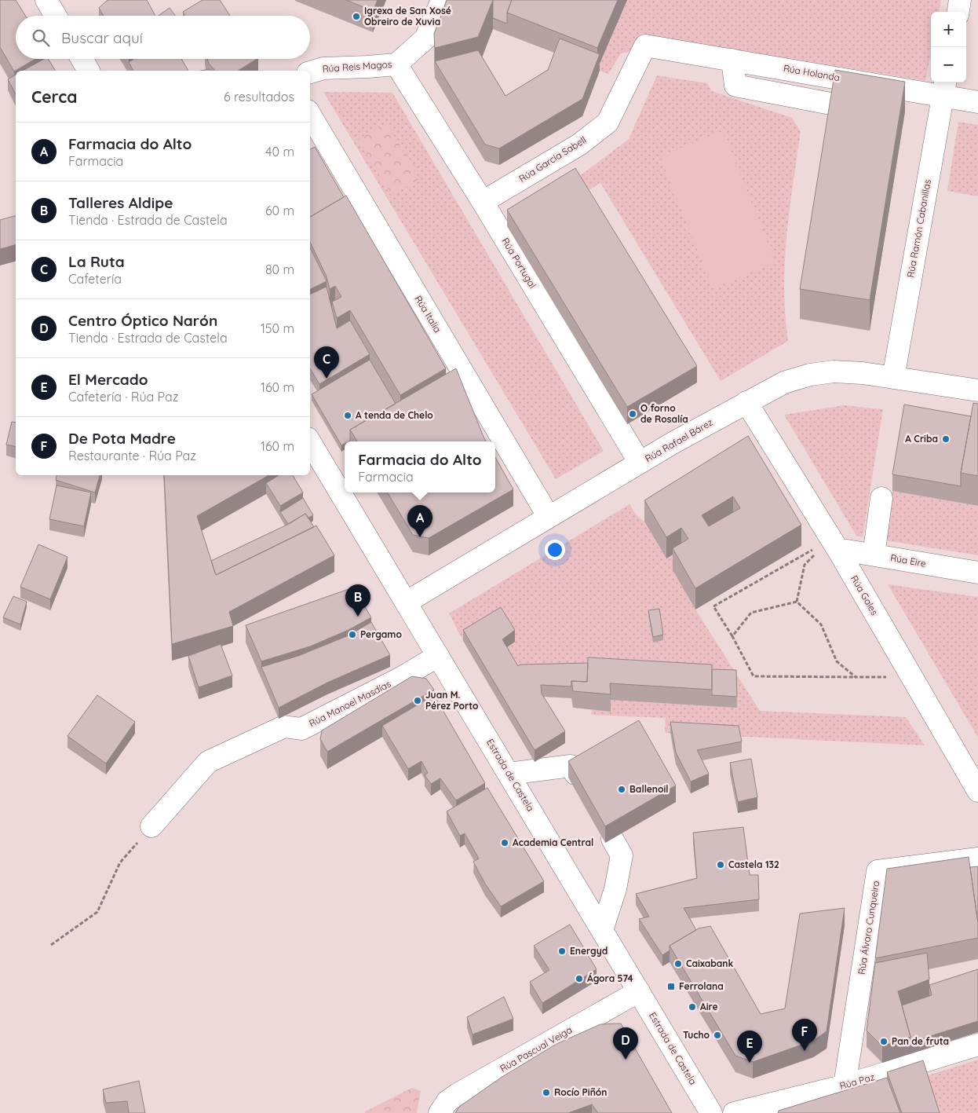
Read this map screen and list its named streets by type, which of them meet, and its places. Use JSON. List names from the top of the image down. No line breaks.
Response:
{"streets":{"street":["Rúa Reis Magos","Rúa Holanda","Rúa García Sabell","Rúa Ramón Cabanillas","Rúa Portugal","Rúa Italia","Rúa Rafael Bárez","Rúa Eire","Rúa Gales","Rúa Manoel Masdías","Estrada de Castela","Rúa Álvaro Cunqueiro","Rúa Pascual Veiga","Rúa Paz"]},"crossings":[["Rúa Reis Magos","Rúa Portugal"],["Rúa Holanda","Rúa García Sabell"],["Rúa Holanda","Rúa Ramón Cabanillas"],["Rúa García Sabell","Rúa Portugal"],["Rúa Ramón Cabanillas","Rúa Rafael Bárez"],["Rúa Portugal","Rúa Rafael Bárez"],["Rúa Italia","Rúa Rafael Bárez"],["Rúa Rafael Bárez","Rúa Gales"],["Rúa Rafael Bárez","Estrada de Castela"],["Rúa Eire","Rúa Gales"],["Rúa Manoel Masdías","Estrada de Castela"],["Estrada de Castela","Rúa Pascual Veiga"],["Rúa Álvaro Cunqueiro","Rúa Paz"]],"places":{"other":["Igrexa de San Xosé Obreiro de Xuvia","O forno de Rosalía","A tenda de Chelo","A Criba","Pergamo","Juan M. Pérez Porto","Ballenoil","Academia Central","Castela 132","Energyd","Caixabank","Ágora 574","Aire","Tucho","Pan de fruta","Rocío Piñón"],"transit":["Ferrolana"]},"page":{"map_buttons":["+","−"],"search":"Buscar aquí","heading":["Cerca","6 resultados"],"list":[{"mark":"A","name":"Farmacia do Alto","note":"Farmacia","value":"40 m"},{"mark":"B","name":"Talleres Aldipe","note":"Tienda · Estrada de Castela","value":"60 m"},{"mark":"C","name":"La Ruta","note":"Cafetería","value":"80 m"},{"mark":"D","name":"Centro Óptico Narón","note":"Tienda · Estrada de Castela","value":"150 m"},{"mark":"E","name":"El Mercado","note":"Cafetería · Rúa Paz","value":"160 m"},{"mark":"F","name":"De Pota Madre","note":"Restaurante · Rúa Paz","value":"160 m"}],"pins":["C","A","B","F","D","E"],"popup":["Farmacia do Alto","Farmacia"]}}
